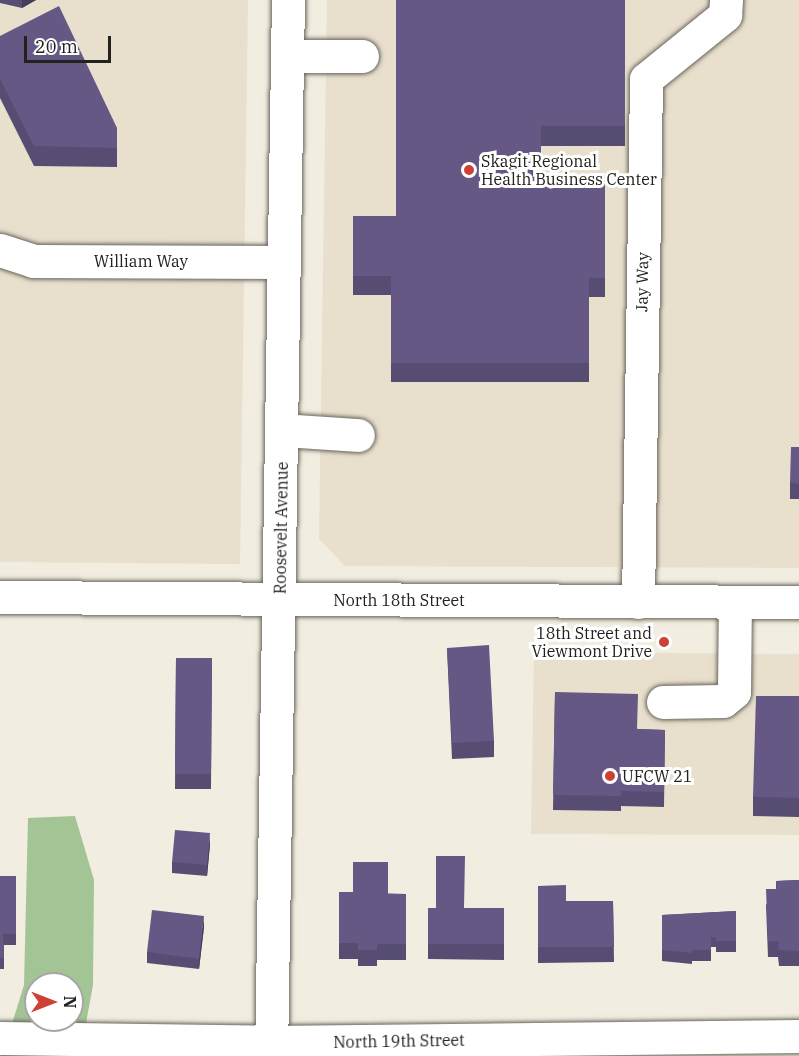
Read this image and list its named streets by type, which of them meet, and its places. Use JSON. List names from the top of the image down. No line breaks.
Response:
{"streets":{"street":["William Way","Jay Way","Roosevelt Avenue","North 18th Street","North 19th Street"]},"crossings":[["William Way","Roosevelt Avenue"],["Jay Way","North 18th Street"],["Roosevelt Avenue","North 18th Street"],["Roosevelt Avenue","North 19th Street"]],"places":["Skagit Regional Health Business Center","18th Street and Viewmont Drive","UFCW 21"],"scale_bar":"20 m","north":"right"}
